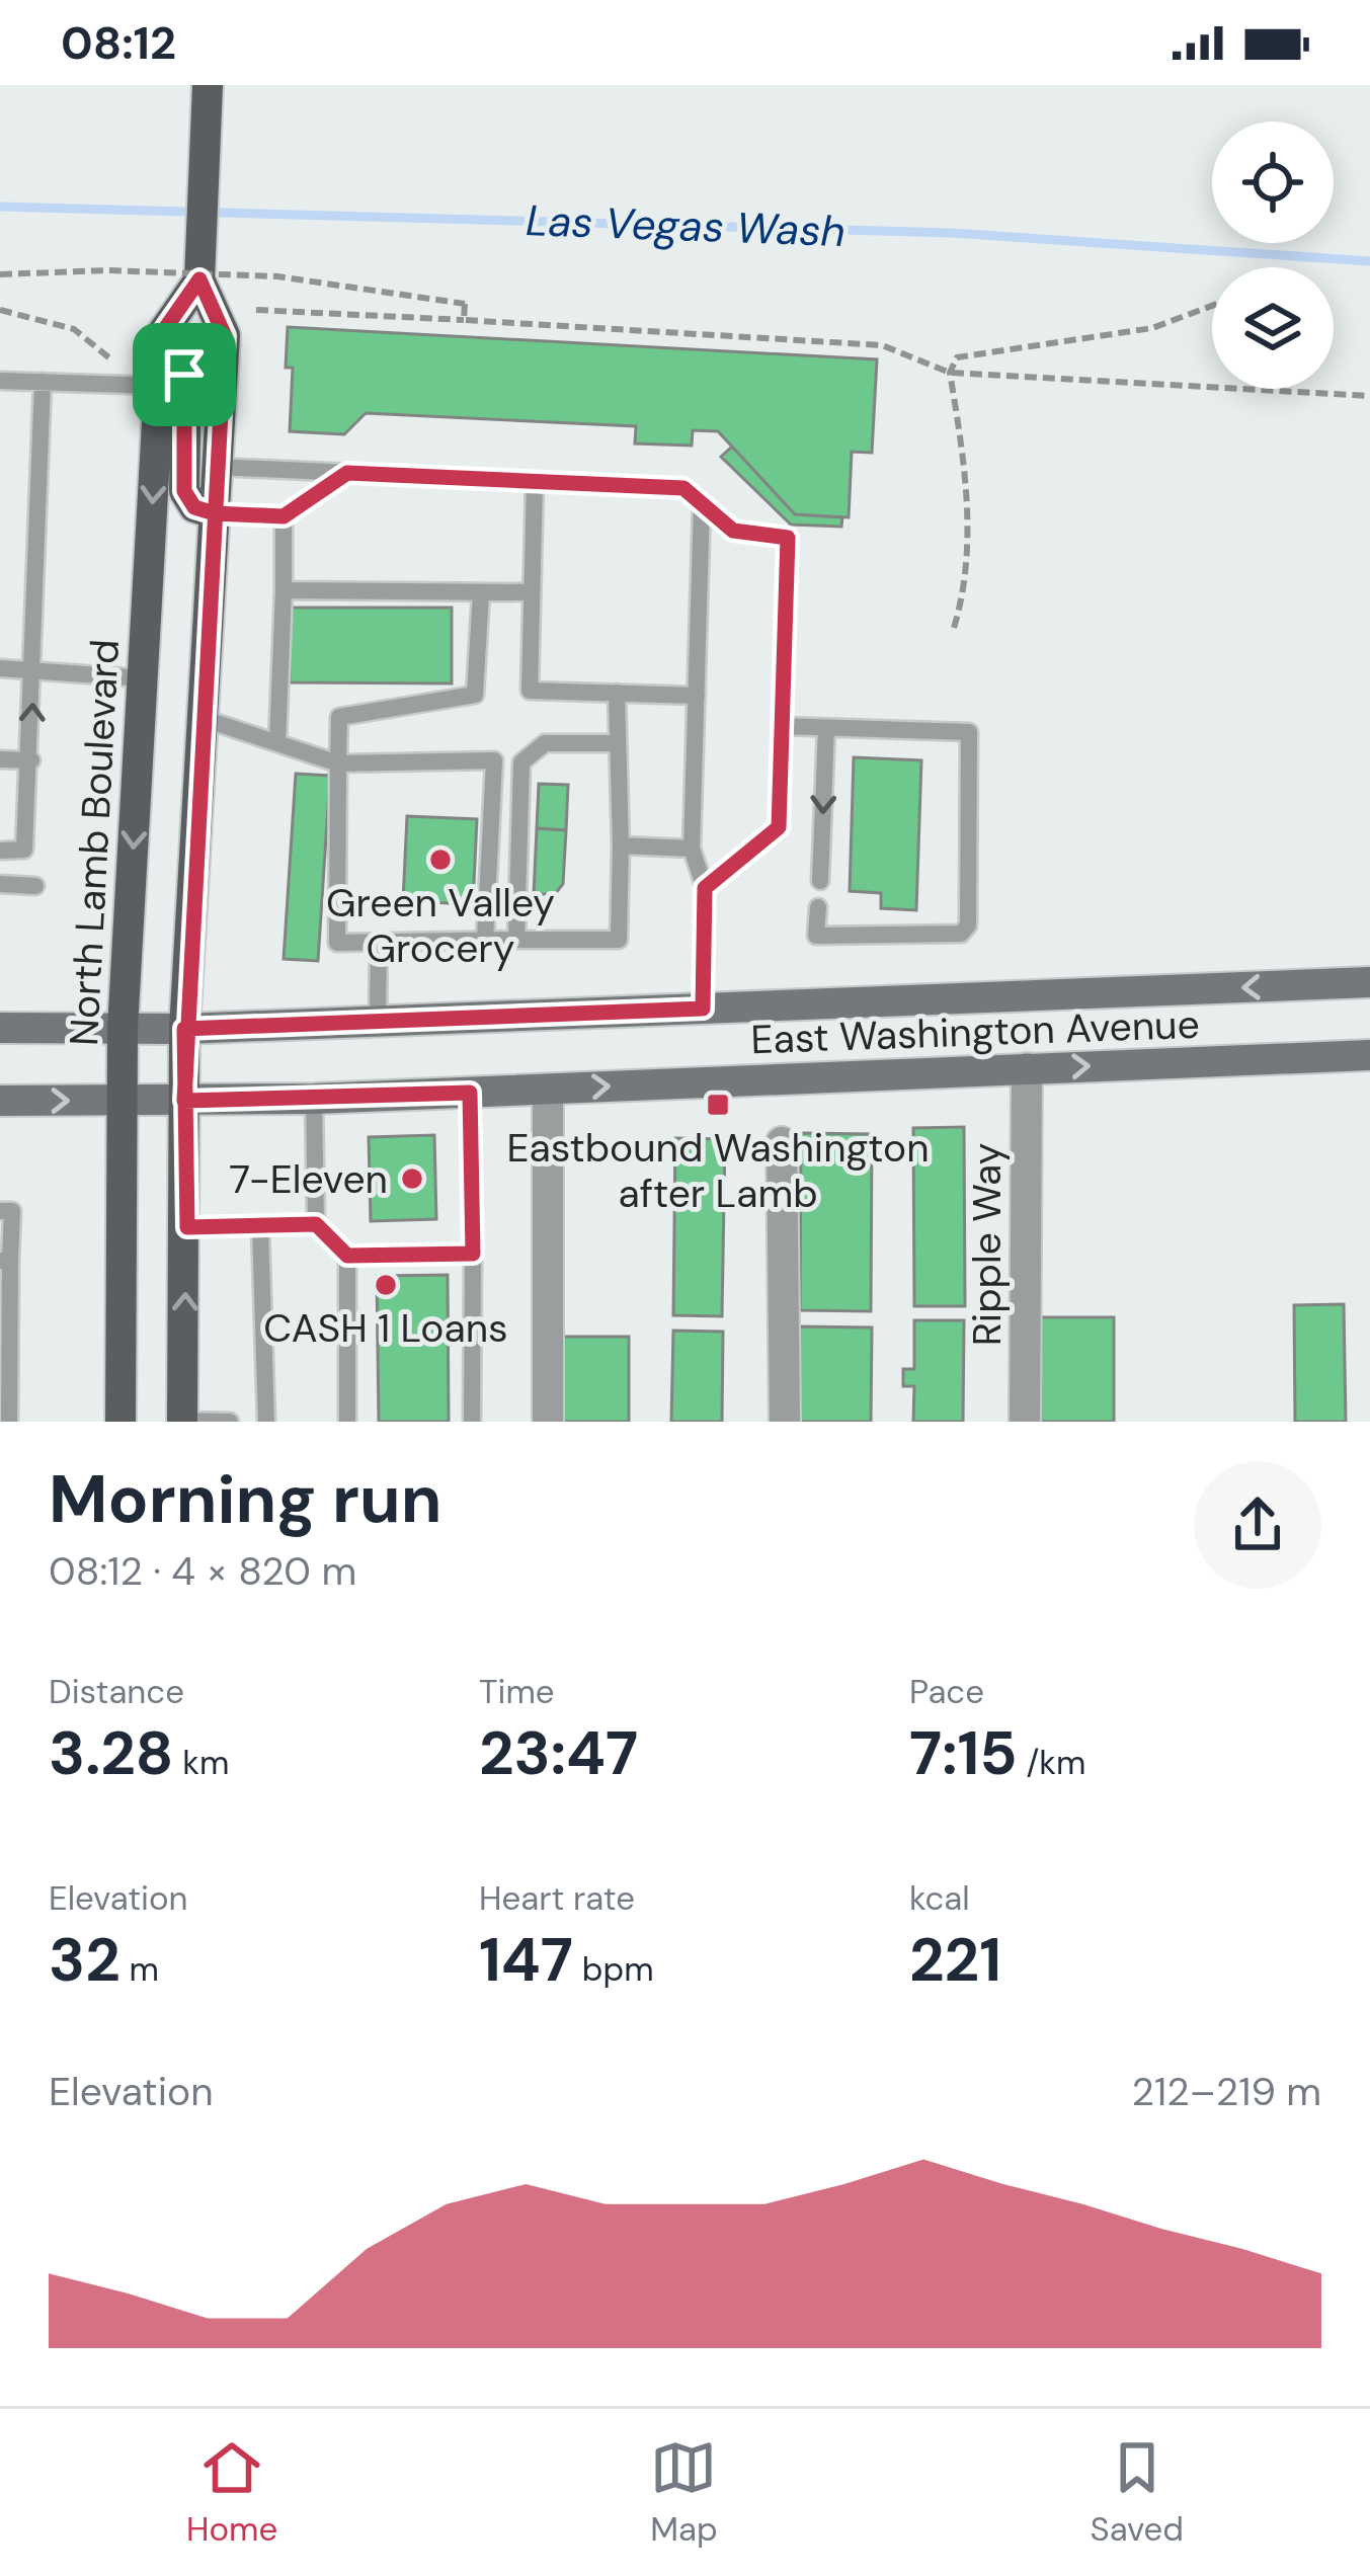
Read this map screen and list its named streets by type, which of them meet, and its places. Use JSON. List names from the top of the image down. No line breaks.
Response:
{"streets":{"main road":["North Lamb Boulevard","East Washington Avenue"],"street":["Ripple Way"]},"crossings":[["North Lamb Boulevard","East Washington Avenue"],["East Washington Avenue","Ripple Way"]],"water":["Las Vegas Wash"],"places":{"other":["Green Valley Grocery","7-Eleven","CASH 1 Loans"],"transit":["Eastbound Washington after Lamb"]},"page":{"status":"08:12","heading":["Morning run","08:12 · 4 × 820 m"],"stats":[["Distance","3.28 km"],["Time","23:47"],["Pace","7:15 /km"],["Elevation","32 m"],["Heart rate","147 bpm"],["kcal","221"]],"chart":["Elevation","212–219 m"],"tabs":["Home","Map","Saved"]}}
